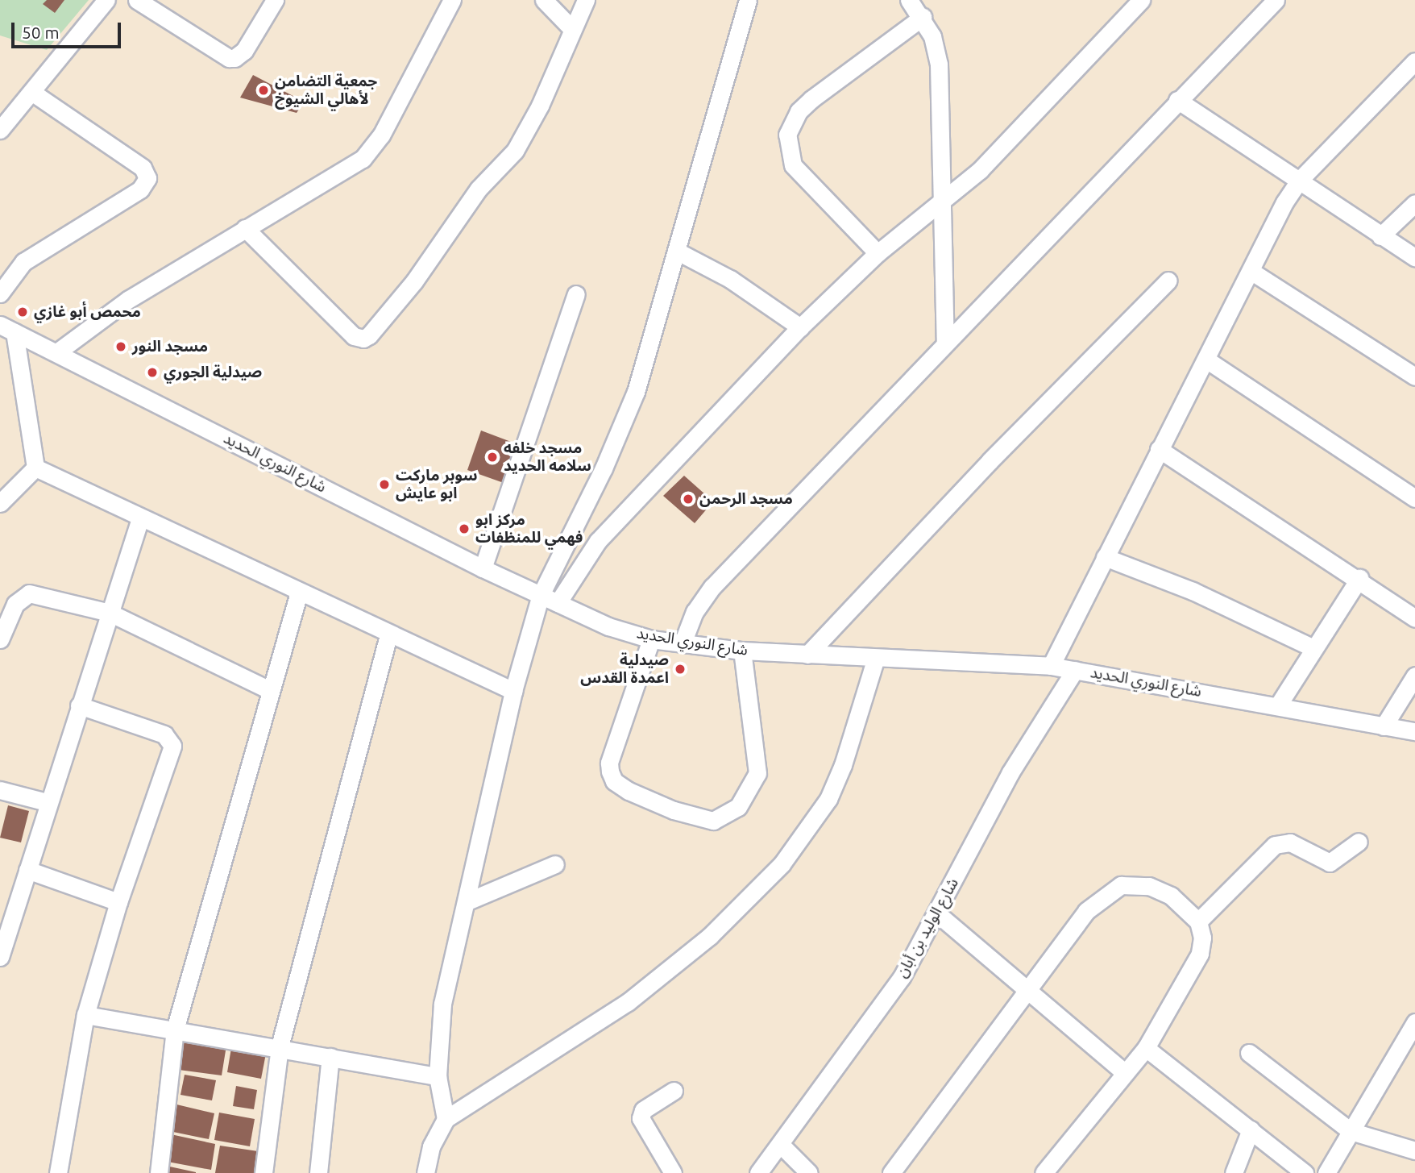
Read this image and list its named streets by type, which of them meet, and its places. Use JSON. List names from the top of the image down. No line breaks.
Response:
{"streets":{"street":["شارع النوري الحديد","شارع الوليد بن أبان"]},"crossings":[["شارع النوري الحديد","شارع الوليد بن أبان"]],"places":["جمعية التضامن لأهالي الشيوخ","محمص أبو غازي","مسجد النور","صيدلية الجوري","مسجد خلفه سلامه الحديد","سوبر ماركت ابو عايش","مسجد الرحمن","مركز ابو فهمي للمنظفات","صيدلية اعمدة القدس"],"scale_bar":"50 m"}
